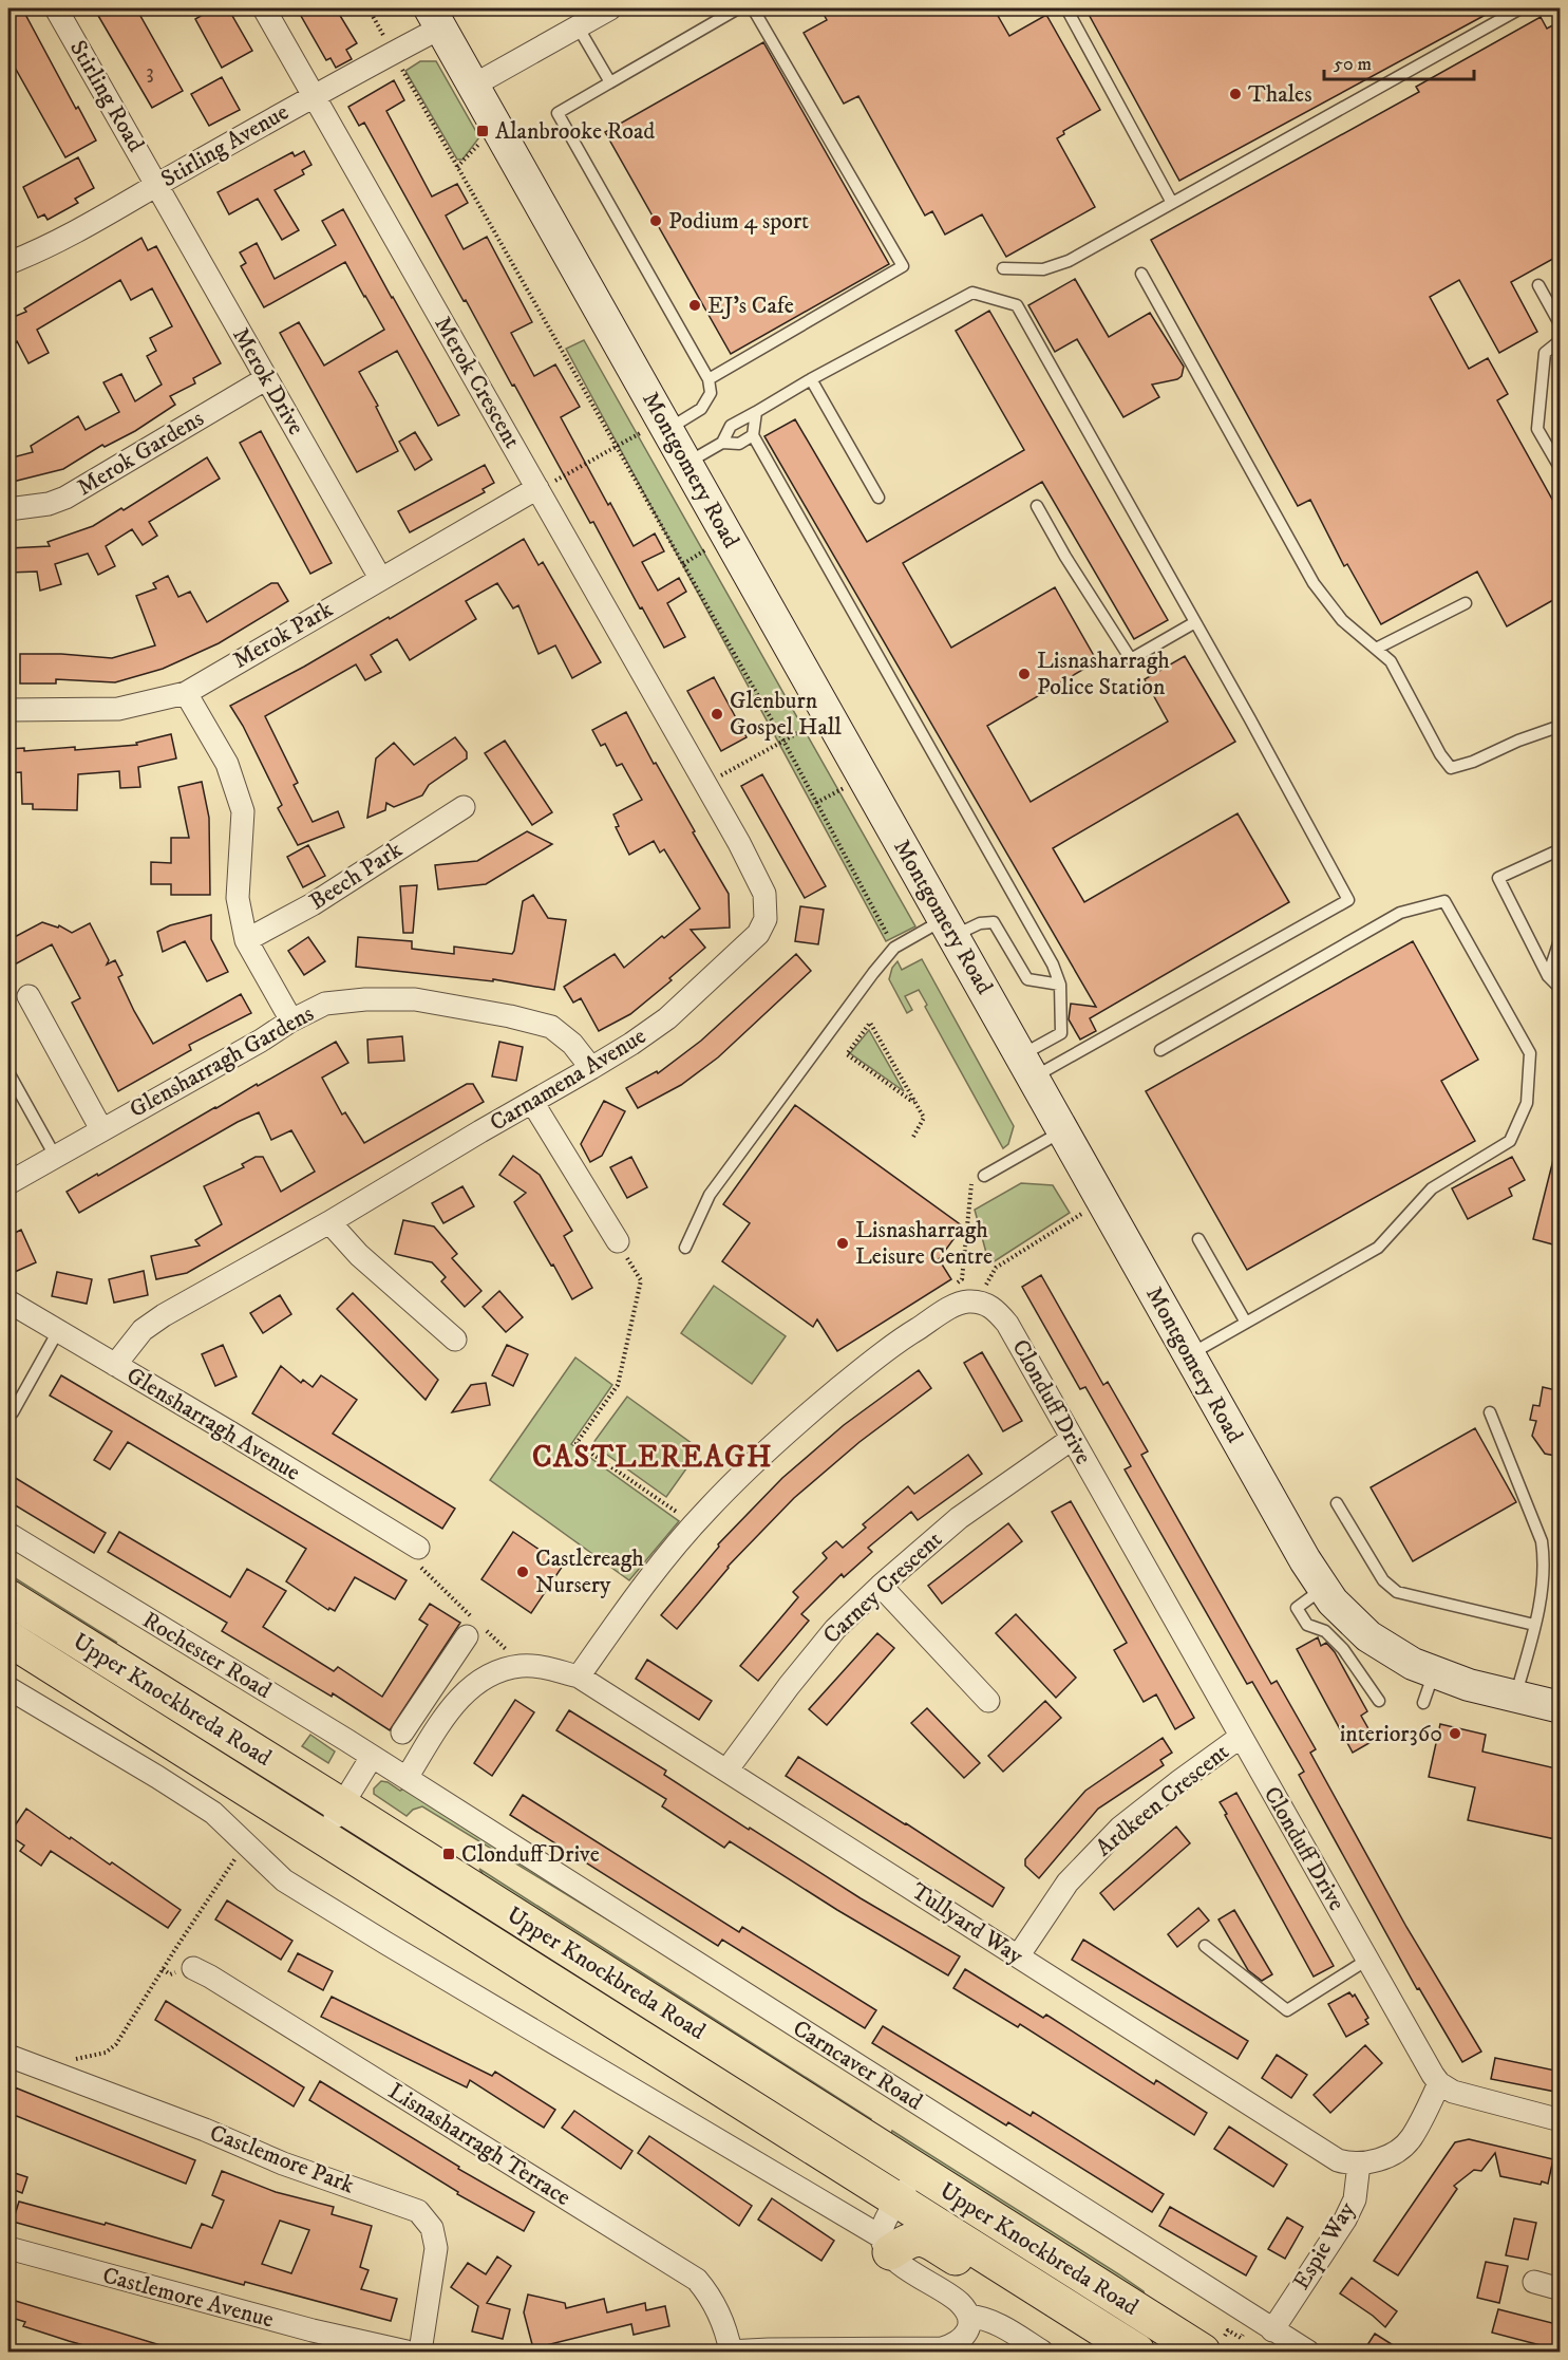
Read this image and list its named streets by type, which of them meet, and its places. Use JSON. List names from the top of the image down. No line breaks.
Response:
{"streets":{"highway":["Upper Knockbreda Road"],"street":["Stirling Road","Stirling Avenue","Merok Drive","Merok Crescent","Merok Gardens","Montgomery Road","Merok Park","Beech Park","Glensharragh Gardens","Carnamena Avenue","Clonduff Drive","Glensharragh Avenue","Carney Crescent","Rochester Road","Ardkeen Crescent","Tullyard Way","Carncaver Road","Lisnasharragh Terrace","Castlemore Park","Espie Way","Castlemore Avenue"]},"crossings":[["Stirling Road","Stirling Avenue"],["Stirling Road","Merok Drive"],["Stirling Avenue","Merok Drive"],["Stirling Avenue","Merok Crescent"],["Stirling Avenue","Montgomery Road"],["Merok Drive","Merok Gardens"],["Merok Drive","Merok Park"],["Merok Crescent","Merok Park"],["Merok Crescent","Carnamena Avenue"],["Glensharragh Gardens","Carnamena Avenue"],["Carnamena Avenue","Glensharragh Avenue"],["Clonduff Drive","Carney Crescent"],["Clonduff Drive","Ardkeen Crescent"],["Carney Crescent","Tullyard Way"],["Rochester Road","Upper Knockbreda Road"],["Rochester Road","Carncaver Road"],["Ardkeen Crescent","Tullyard Way"],["Tullyard Way","Espie Way"],["Carncaver Road","Espie Way"]],"districts":["CASTLEREAGH"],"places":{"other":["Thales","Podium 4 sport","EJ’s Cafe","Lisnasharragh Police Station","Glenburn Gospel Hall","Lisnasharragh Leisure Centre","Castlereagh Nursery","interior360"],"transit":["Alanbrooke Road","Clonduff Drive"]},"house_numbers":["3"],"scale_bar":"50 m"}
